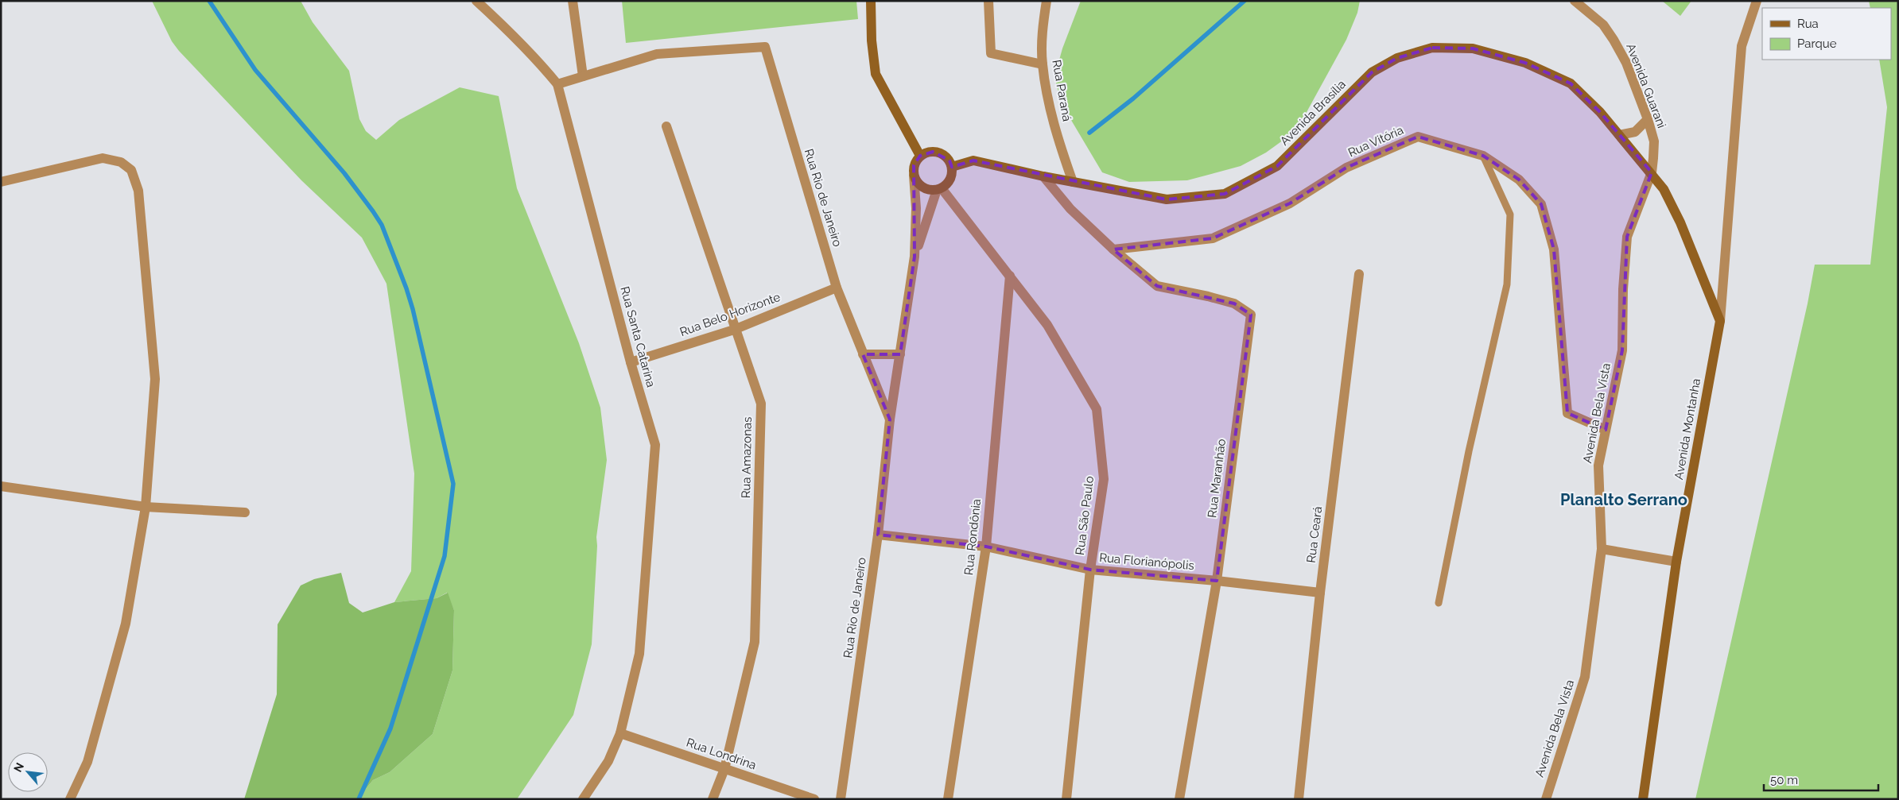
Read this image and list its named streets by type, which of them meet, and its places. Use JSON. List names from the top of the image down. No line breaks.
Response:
{"streets":{"street":["Avenida Guarani","Rua Paraná","Avenida Brasília","Rua Vitória","Rua Rio de Janeiro","Rua Belo Horizonte","Rua Santa Catarina","Avenida Bela Vista","Avenida Montanha","Rua Amazonas","Rua Maranhão","Rua São Paulo","Rua Ceará","Rua Rondônia","Rua Florianópolis","Rua Londrina"]},"crossings":[["Avenida Guarani","Avenida Brasília"],["Avenida Guarani","Avenida Bela Vista"],["Rua Paraná","Avenida Brasília"],["Avenida Brasília","Rua Rio de Janeiro"],["Avenida Brasília","Avenida Bela Vista"],["Avenida Brasília","Rua São Paulo"],["Rua Vitória","Avenida Bela Vista"],["Rua Vitória","Rua Maranhão"],["Rua Rio de Janeiro","Rua Belo Horizonte"],["Rua Rio de Janeiro","Rua São Paulo"],["Rua Rio de Janeiro","Rua Florianópolis"],["Rua Belo Horizonte","Rua Santa Catarina"],["Rua Belo Horizonte","Rua Amazonas"],["Rua Santa Catarina","Rua Londrina"],["Rua Amazonas","Rua Londrina"],["Rua Maranhão","Rua Florianópolis"],["Rua São Paulo","Rua Rondônia"],["Rua São Paulo","Rua Florianópolis"],["Rua Ceará","Rua Florianópolis"],["Rua Rondônia","Rua Florianópolis"]],"districts":["Planalto Serrano"],"legend":["Rua","Parque"],"scale_bar":"50 m","north":"top left"}
